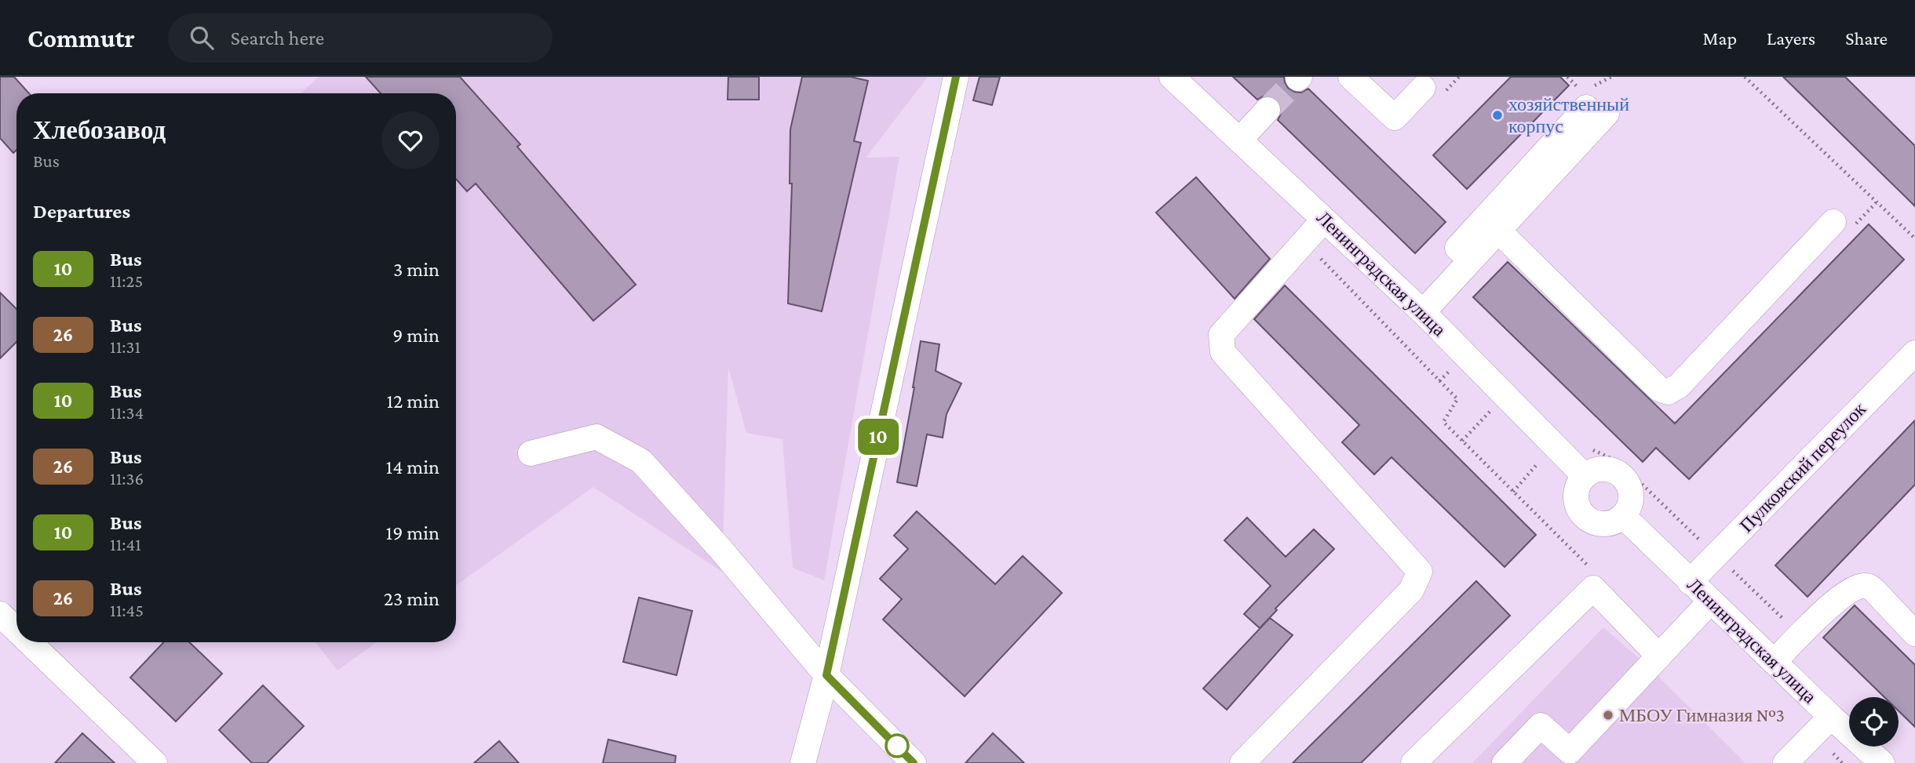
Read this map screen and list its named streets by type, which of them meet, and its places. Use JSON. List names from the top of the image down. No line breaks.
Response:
{"streets":{"street":["Ленинградская улица","Пулковский переулок"]},"crossings":[["Ленинградская улица","Пулковский переулок"]],"places":["хозяйственный корпус","МБОУ Гимназия №3"],"lines":["bus line 10"],"page":{"header":"Commutr","search":"Search here","nav":["Map","Layers","Share"],"on_map":"10","heading":[["Хлебозавод","Bus"],"Departures"],"list":[{"mark":"10","name":"Bus","note":"11:25","value":"3 min"},{"mark":"26","name":"Bus","note":"11:31","value":"9 min"},{"mark":"10","name":"Bus","note":"11:34","value":"12 min"},{"mark":"26","name":"Bus","note":"11:36","value":"14 min"},{"mark":"10","name":"Bus","note":"11:41","value":"19 min"},{"mark":"26","name":"Bus","note":"11:45","value":"23 min"}]}}
